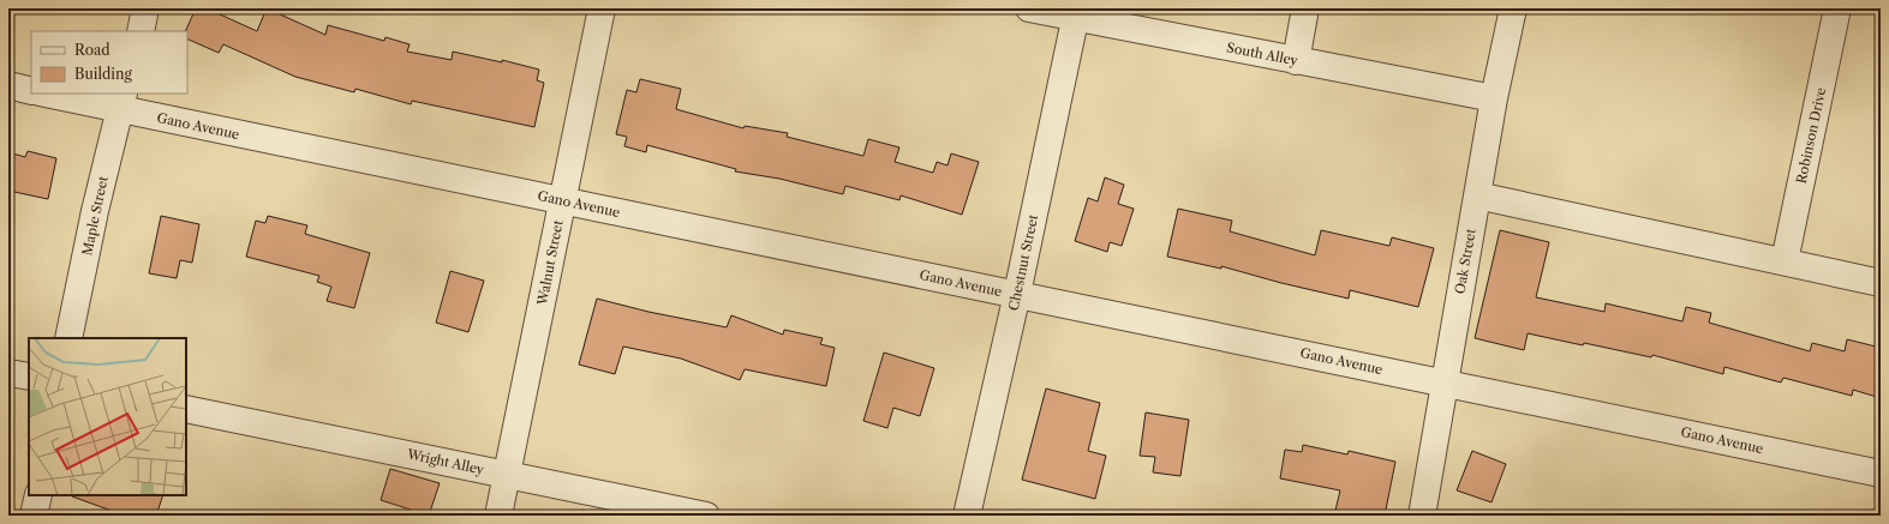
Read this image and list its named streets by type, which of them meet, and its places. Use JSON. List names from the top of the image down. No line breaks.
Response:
{"streets":{"street":["South Alley","Gano Avenue","Robinson Drive","Maple Street","Oak Street","Walnut Street","Chestnut Street","Wright Alley"]},"crossings":[["South Alley","Oak Street"],["South Alley","Chestnut Street"],["Gano Avenue","Maple Street"],["Gano Avenue","Oak Street"],["Gano Avenue","Walnut Street"],["Gano Avenue","Chestnut Street"],["Walnut Street","Wright Alley"]],"legend":["Road","Building"]}
